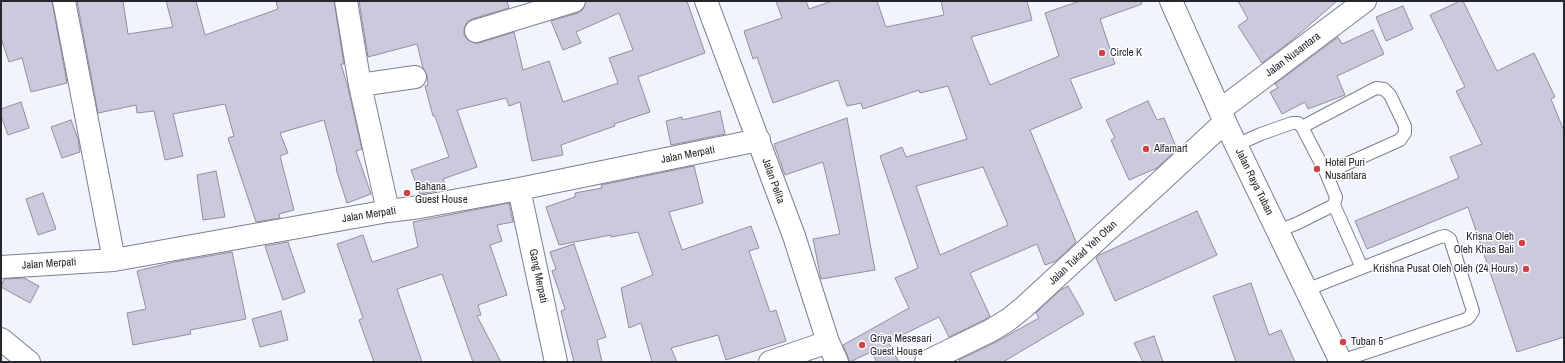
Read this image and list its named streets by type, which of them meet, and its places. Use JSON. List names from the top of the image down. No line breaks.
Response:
{"streets":{"main road":["Jalan Nusantara","Jalan Merpati","Jalan Pelita","Jalan Raya Tuban","Jalan Tukad Yeh Otan","Gang Merpati"]},"crossings":[["Jalan Nusantara","Jalan Raya Tuban"],["Jalan Nusantara","Jalan Tukad Yeh Otan"],["Jalan Merpati","Jalan Pelita"],["Jalan Merpati","Gang Merpati"],["Jalan Raya Tuban","Jalan Tukad Yeh Otan"]],"places":["Circle K","Alfamart","Hotel Puri Nusantara","Bahana Guest House","Krisna Oleh Oleh Khas Bali","Krishna Pusat Oleh Oleh (24 Hours)","Tuban 5","Griya Mesesari Guest House"]}
